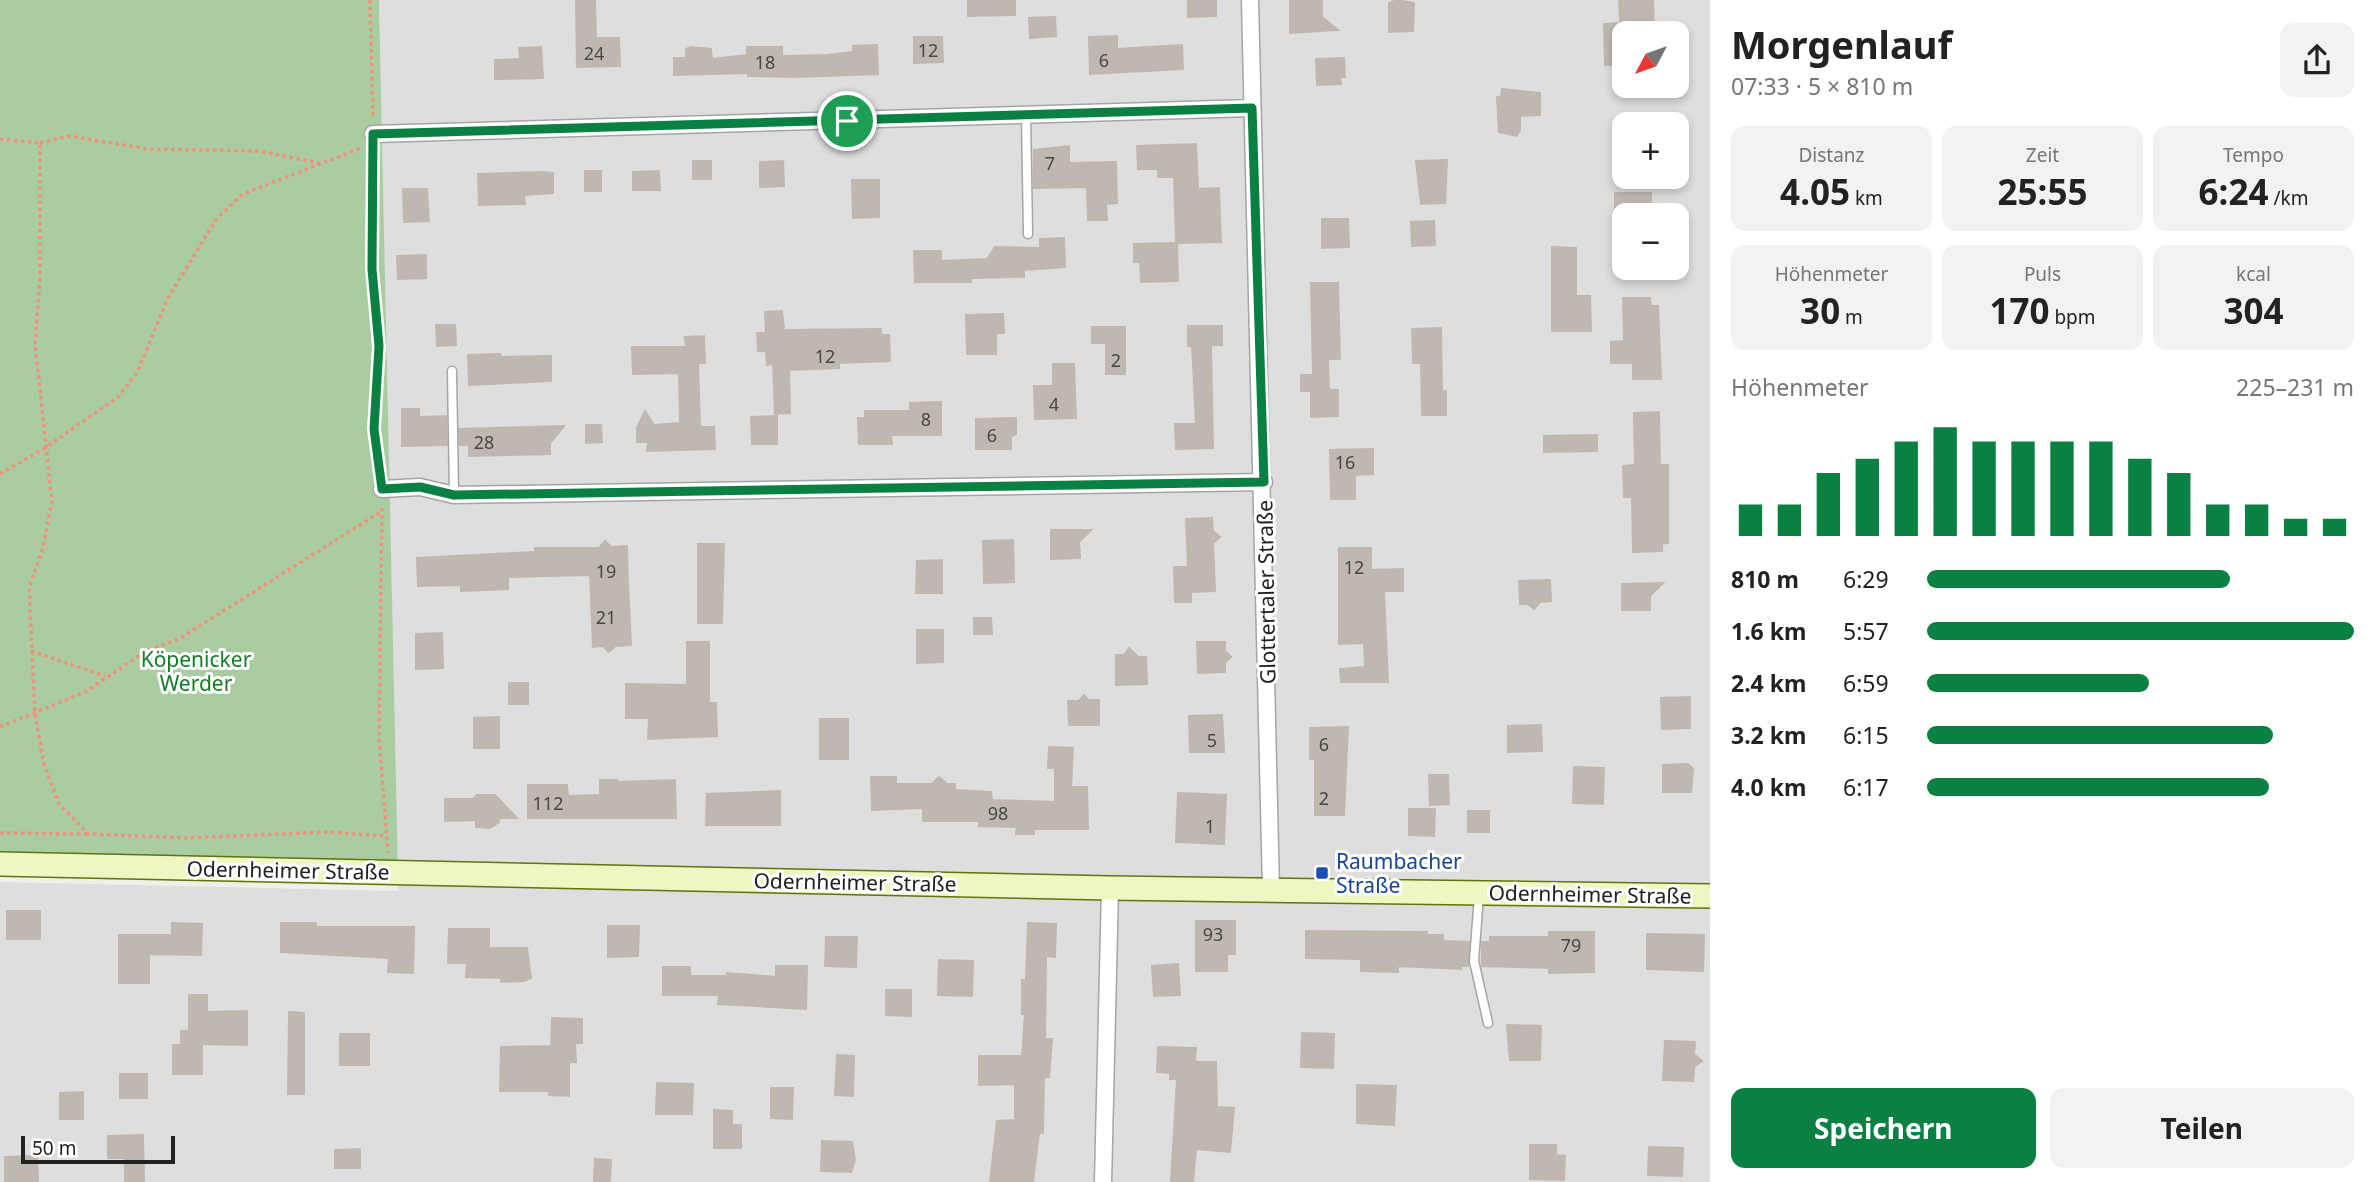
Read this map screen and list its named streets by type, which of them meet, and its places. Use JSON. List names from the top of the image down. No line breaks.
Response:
{"streets":{"street":["Glottertaler Straße","Odernheimer Straße"]},"crossings":[["Glottertaler Straße","Odernheimer Straße"]],"parks":["Köpenicker Werder"],"places":{"transit":["Raumbacher Straße"]},"house_numbers":["12","24","6","18","7","12","2","4","8","6","28","16","12","19","21","5","6","2","112","98","1","93","79"],"scale_bar":"50 m","north":"bottom left","page":{"heading":["Morgenlauf","07:33 · 5 × 810 m"],"map_buttons":["+","−"],"stats":[["Distanz","4.05 km"],["Zeit","25:55"],["Tempo","6:24 /km"],["Höhenmeter","30 m"],["Puls","170 bpm"],["kcal","304"]],"chart":["Höhenmeter","225–231 m"],"list":[{"name":"810 m","note":"6:29"},{"name":"1.6 km","note":"5:57"},{"name":"2.4 km","note":"6:59"},{"name":"3.2 km","note":"6:15"},{"name":"4.0 km","note":"6:17"}],"buttons":["Speichern","Teilen"],"scale":"50 m"}}
